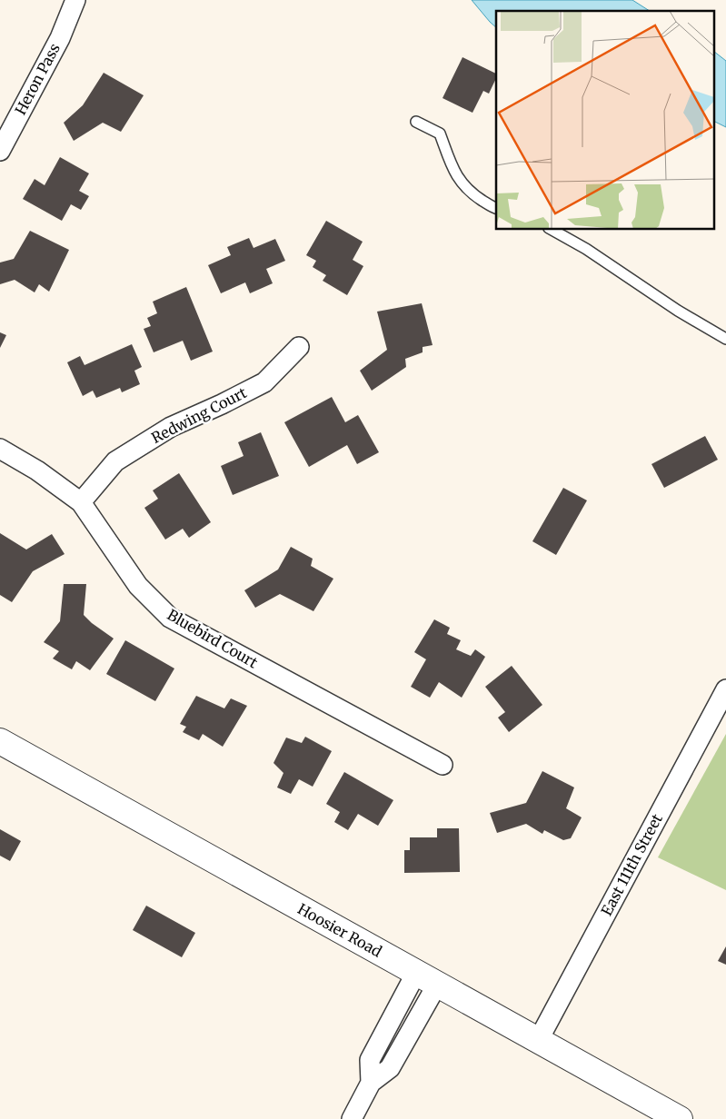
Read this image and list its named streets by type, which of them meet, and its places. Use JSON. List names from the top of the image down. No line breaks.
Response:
{"streets":{"street":["Heron Pass","Redwing Court","Bluebird Court","East 111th Street","Hoosier Road"]},"crossings":[["Redwing Court","Bluebird Court"],["East 111th Street","Hoosier Road"]]}
